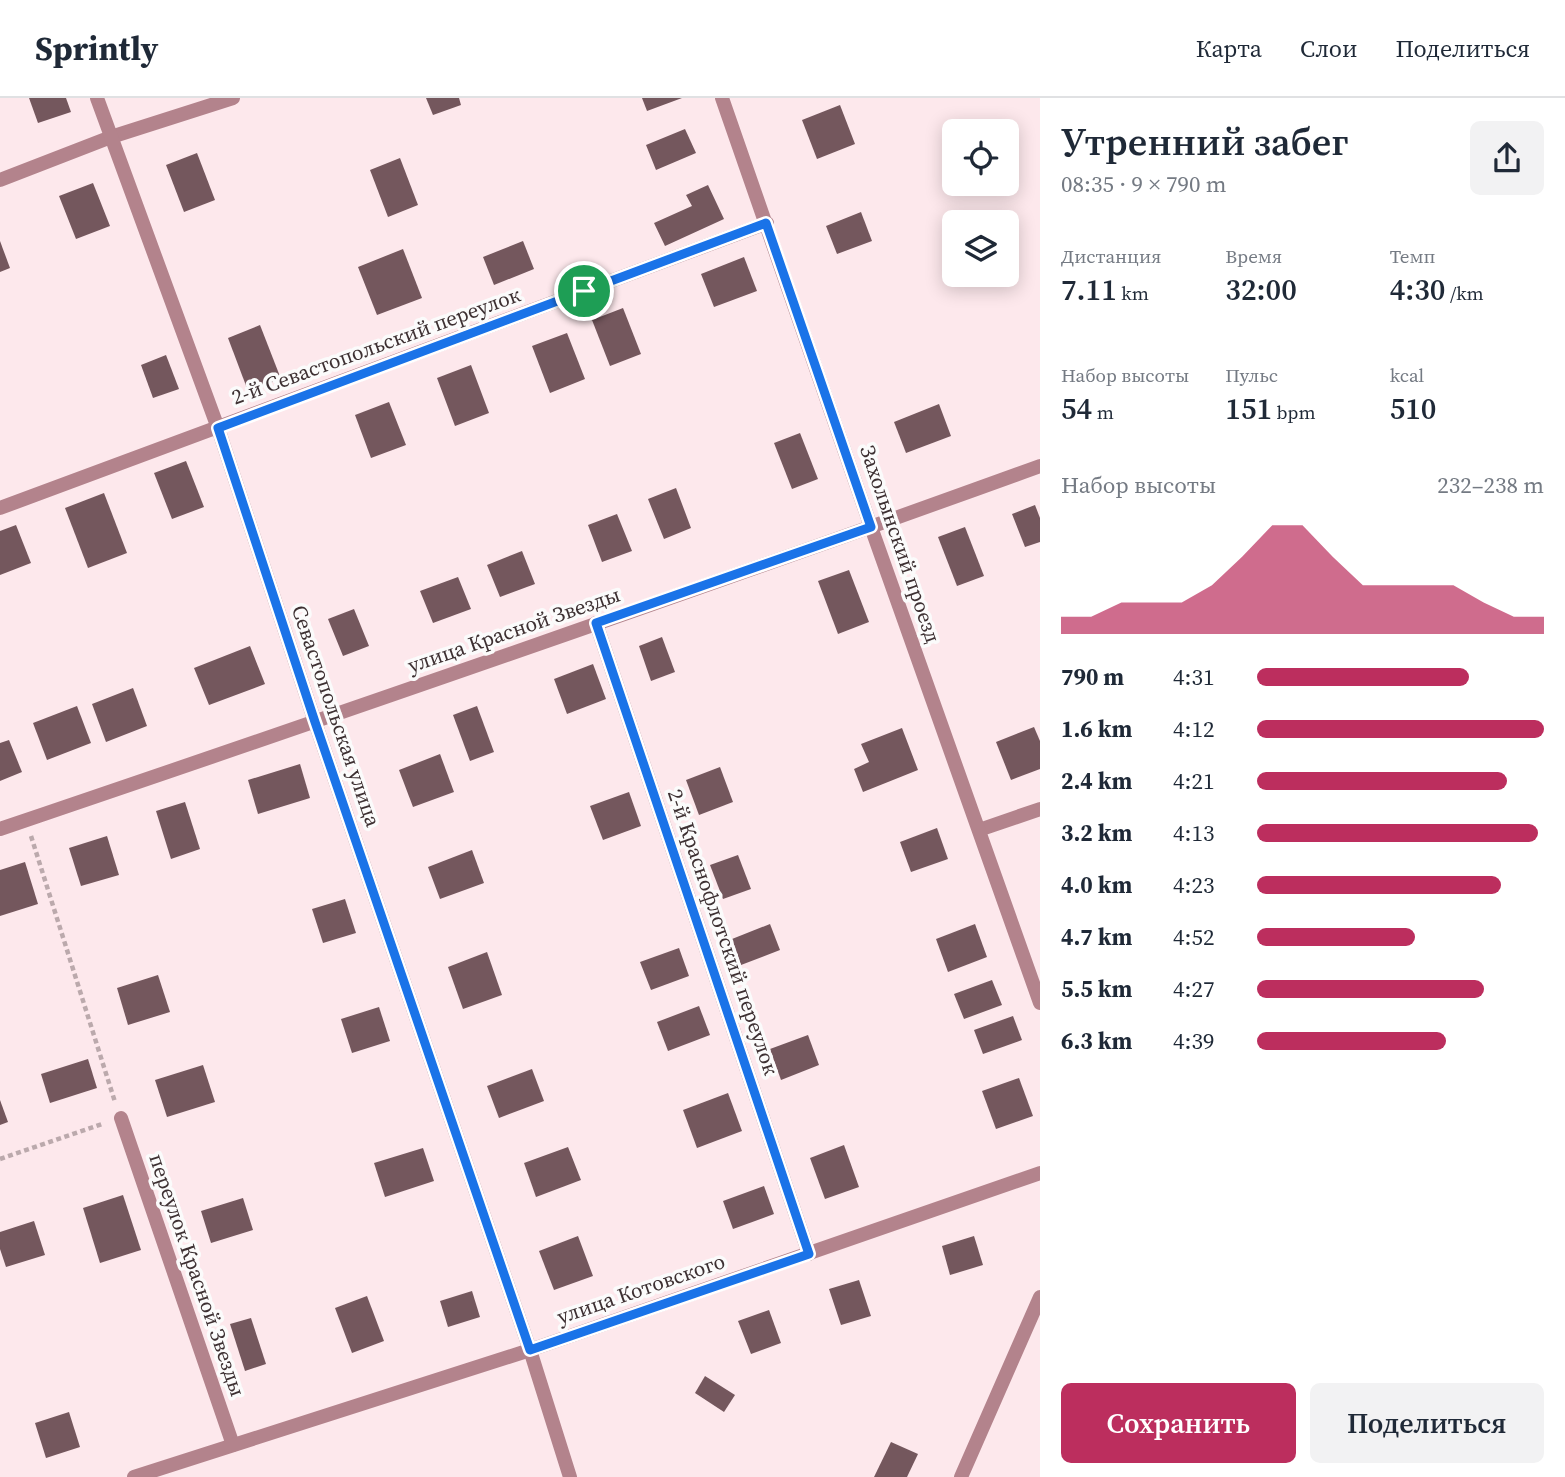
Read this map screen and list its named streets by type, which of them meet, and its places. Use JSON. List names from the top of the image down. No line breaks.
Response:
{"streets":{"street":["2-й Севастопольский переулок","Захолынский проезд","улица Красной Звезды","Севастопольская улица","2-й Краснофлотский переулок","переулок Красной Звезды","улица Котовского"]},"crossings":[["2-й Севастопольский переулок","Захолынский проезд"],["2-й Севастопольский переулок","Севастопольская улица"],["Захолынский проезд","улица Красной Звезды"],["улица Красной Звезды","Севастопольская улица"],["улица Красной Звезды","2-й Краснофлотский переулок"],["Севастопольская улица","улица Котовского"],["2-й Краснофлотский переулок","улица Котовского"],["переулок Красной Звезды","улица Котовского"]],"page":{"header":"Sprintly","nav":["Карта","Слои","Поделиться"],"heading":["Утренний забег","08:35 · 9 × 790 m"],"stats":[["Дистанция","7.11 km"],["Время","32:00"],["Темп","4:30 /km"],["Набор высоты","54 m"],["Пульс","151 bpm"],["kcal","510"]],"chart":["Набор высоты","232–238 m"],"list":[{"name":"790 m","note":"4:31"},{"name":"1.6 km","note":"4:12"},{"name":"2.4 km","note":"4:21"},{"name":"3.2 km","note":"4:13"},{"name":"4.0 km","note":"4:23"},{"name":"4.7 km","note":"4:52"},{"name":"5.5 km","note":"4:27"},{"name":"6.3 km","note":"4:39"}],"buttons":["Сохранить","Поделиться"]}}
